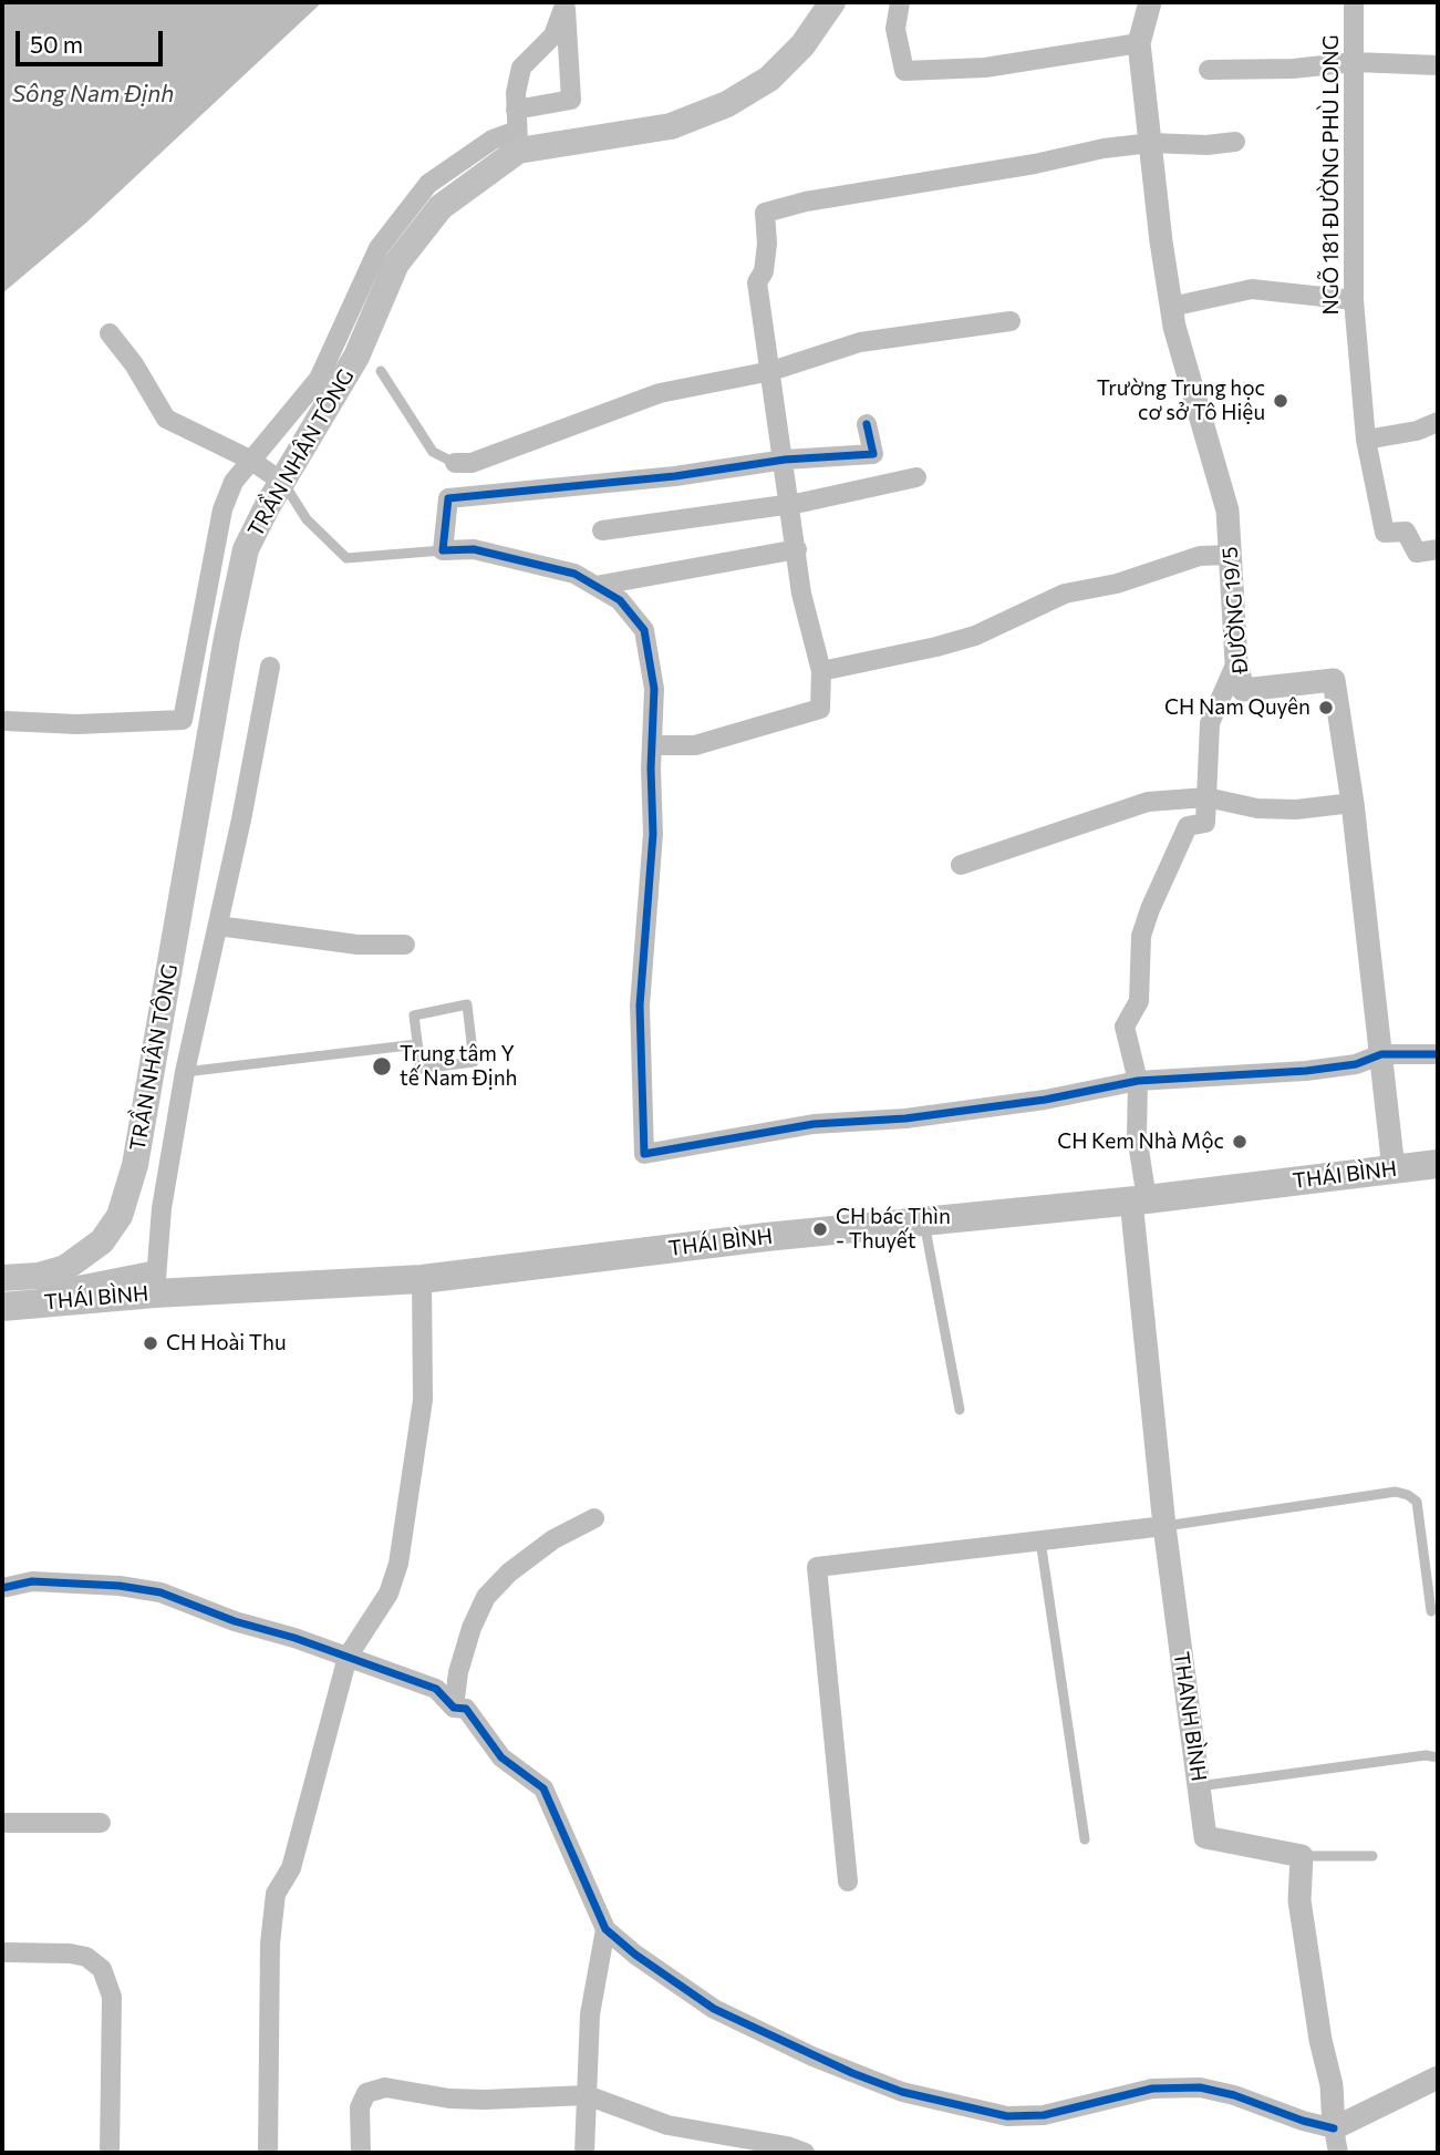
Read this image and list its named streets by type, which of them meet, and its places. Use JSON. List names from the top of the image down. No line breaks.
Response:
{"streets":{"main road":["TRẦN NHÂN TÔNG","THÁI BÌNH"],"street":["NGÕ 181 ĐƯỜNG PHÙ LONG","ĐƯỜNG 19/5","THANH BÌNH"]},"crossings":[["ĐƯỜNG 19/5","THÁI BÌNH"],["THÁI BÌNH","THANH BÌNH"]],"water":["Sông Nam Định"],"places":["Trường Trung học cơ sở Tô Hiệu","CH Nam Quyên","Trung tâm Y tế Nam Định","CH Kem Nhà Mộc","CH bác Thìn - Thuyết","CH Hoài Thu"],"scale_bar":"50 m"}
